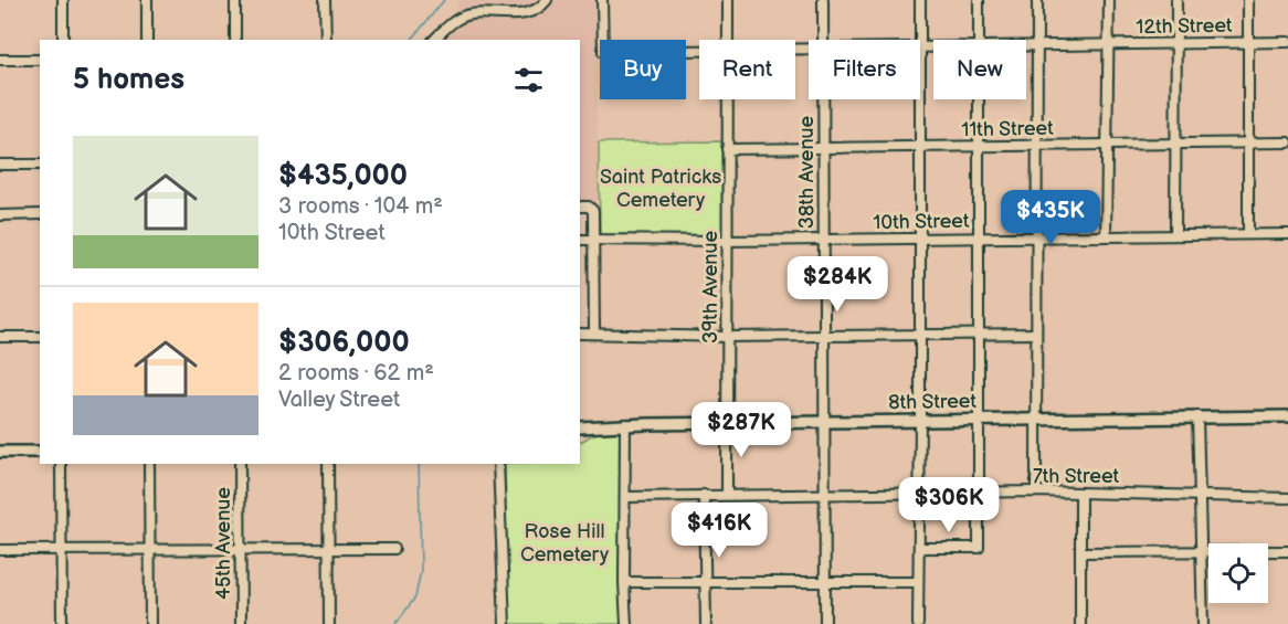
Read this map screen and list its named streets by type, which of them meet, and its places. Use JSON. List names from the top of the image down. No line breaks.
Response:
{"streets":{"main road":["8th Street"],"street":["12th Street","11th Street","38th Avenue","10th Street","39th Avenue","7th Street","45th Avenue"]},"crossings":[["11th Street","38th Avenue"],["11th Street","39th Avenue"],["38th Avenue","10th Street"],["38th Avenue","8th Street"],["38th Avenue","7th Street"],["10th Street","39th Avenue"],["39th Avenue","8th Street"],["39th Avenue","7th Street"]],"parks":["Saint Patricks Cemetery","Rose Hill Cemetery"],"page":{"chip":["Buy","Rent","Filters","New"],"heading":"5 homes","list":[{"name":"$435,000","note":"3 rooms · 104 m² · 10th Street"},{"name":"$306,000","note":"2 rooms · 62 m² · Valley Street"}],"price":["$435K","$284K","$287K","$306K","$416K"]}}
